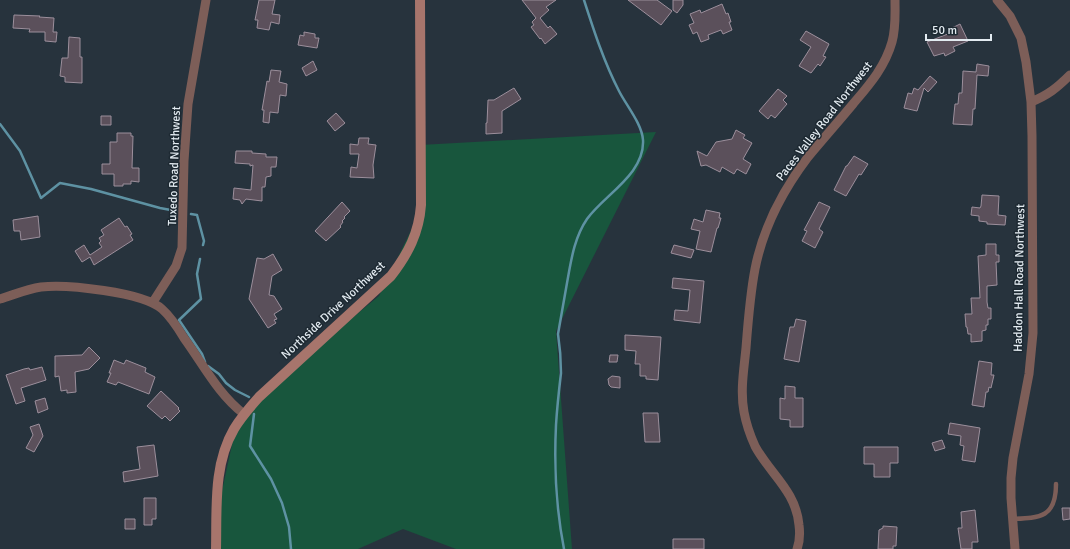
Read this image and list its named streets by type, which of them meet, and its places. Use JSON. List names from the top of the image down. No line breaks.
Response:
{"streets":{"street":["Paces Valley Road Northwest","Tuxedo Road Northwest","Haddon Hall Road Northwest","Northside Drive Northwest"]},"scale_bar":"50 m"}
